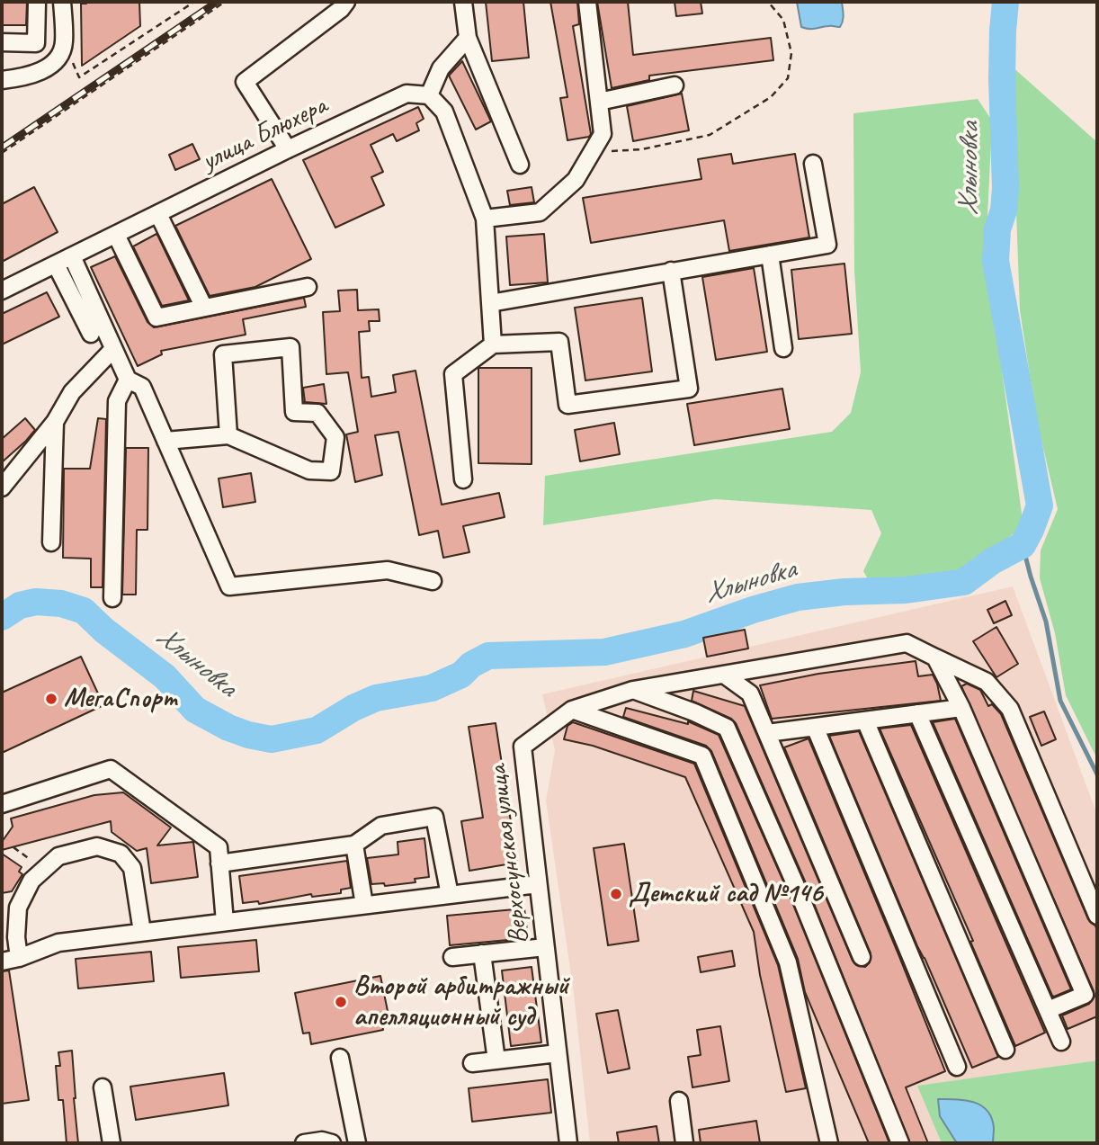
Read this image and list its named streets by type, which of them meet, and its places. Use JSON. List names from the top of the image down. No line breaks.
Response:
{"streets":{"street":["улица Блюхера","Верхосунская улица"]},"water":["Хлыновка"],"places":["МегаСпорт","Детский сад №146","Второй арбитражный апелляционный суд"]}
